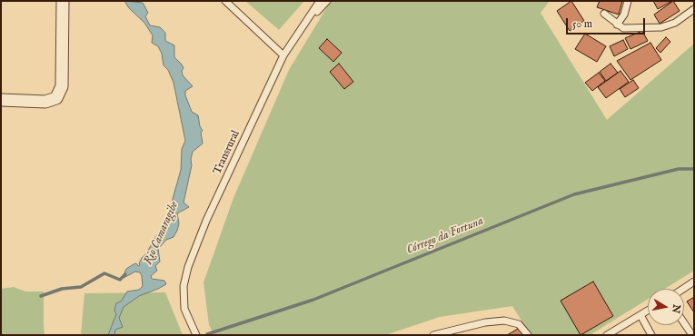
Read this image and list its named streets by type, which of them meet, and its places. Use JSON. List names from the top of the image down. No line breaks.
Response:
{"streets":{"lane":["Transrural"]},"water":["Rio Camaragibe","Córrego da Fortuna"],"scale_bar":"50 m","north":"right"}
